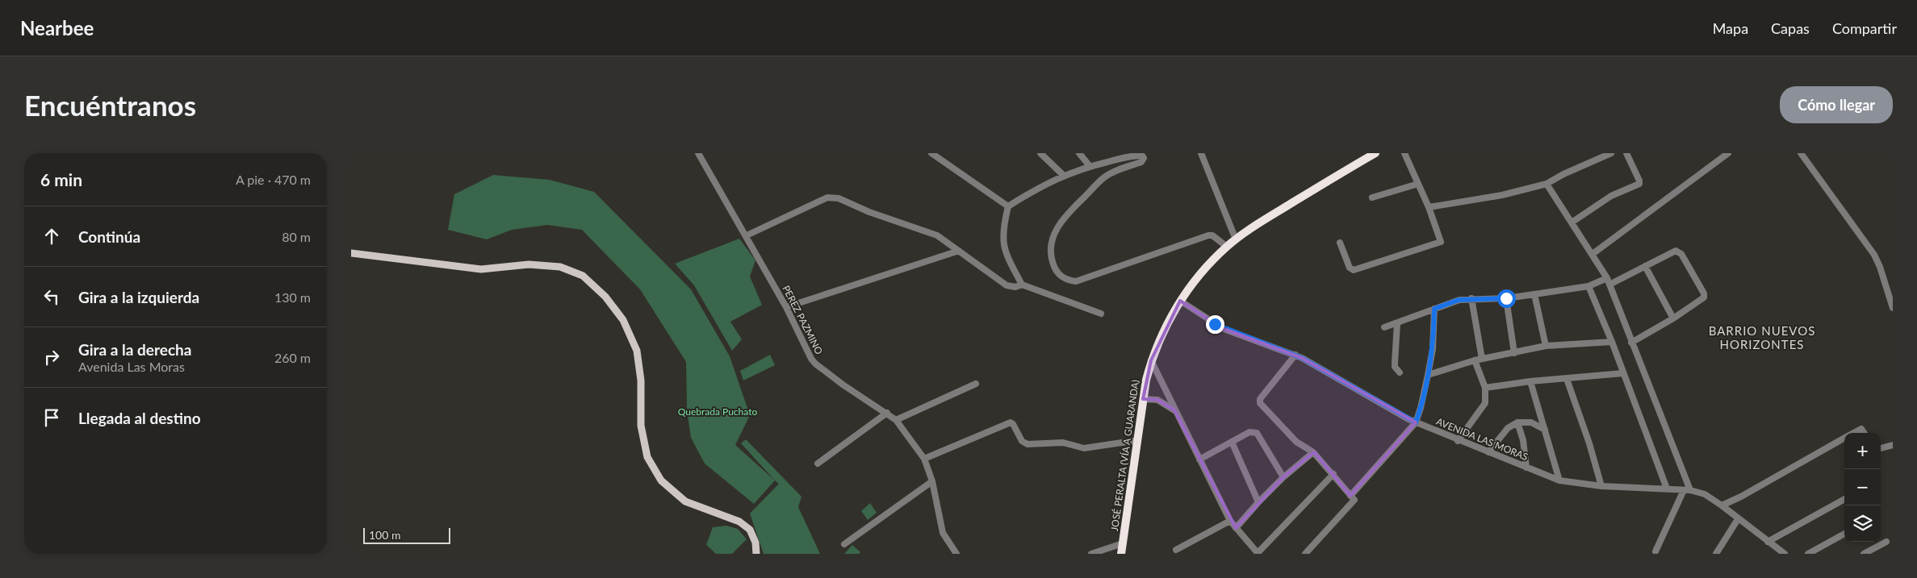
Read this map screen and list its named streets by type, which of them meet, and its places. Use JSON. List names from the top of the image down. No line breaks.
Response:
{"streets":{"highway":["JOSÉ PERALTA (VÍA A GUARANDA)"],"street":["PEREZ PAZMINO","AVENIDA LAS MORAS"]},"crossings":[["AVENIDA LAS MORAS","JOSÉ PERALTA (VÍA A GUARANDA)"]],"districts":["BARRIO NUEVOS HORIZONTES"],"parks":["Quebrada Puchato"],"scale_bar":"100 m","page":{"header":"Nearbee","nav":["Mapa","Capas","Compartir"],"buttons":"Cómo llegar","title":"Encuéntranos","heading":["6 min","A pie · 470 m"],"list":[["Continúa","80 m"],["Gira a la izquierda","130 m"],["Gira a la derecha","Avenida Las Moras","260 m"],"Llegada al destino"],"map_buttons":["+","−"],"scale":"100 m"}}
